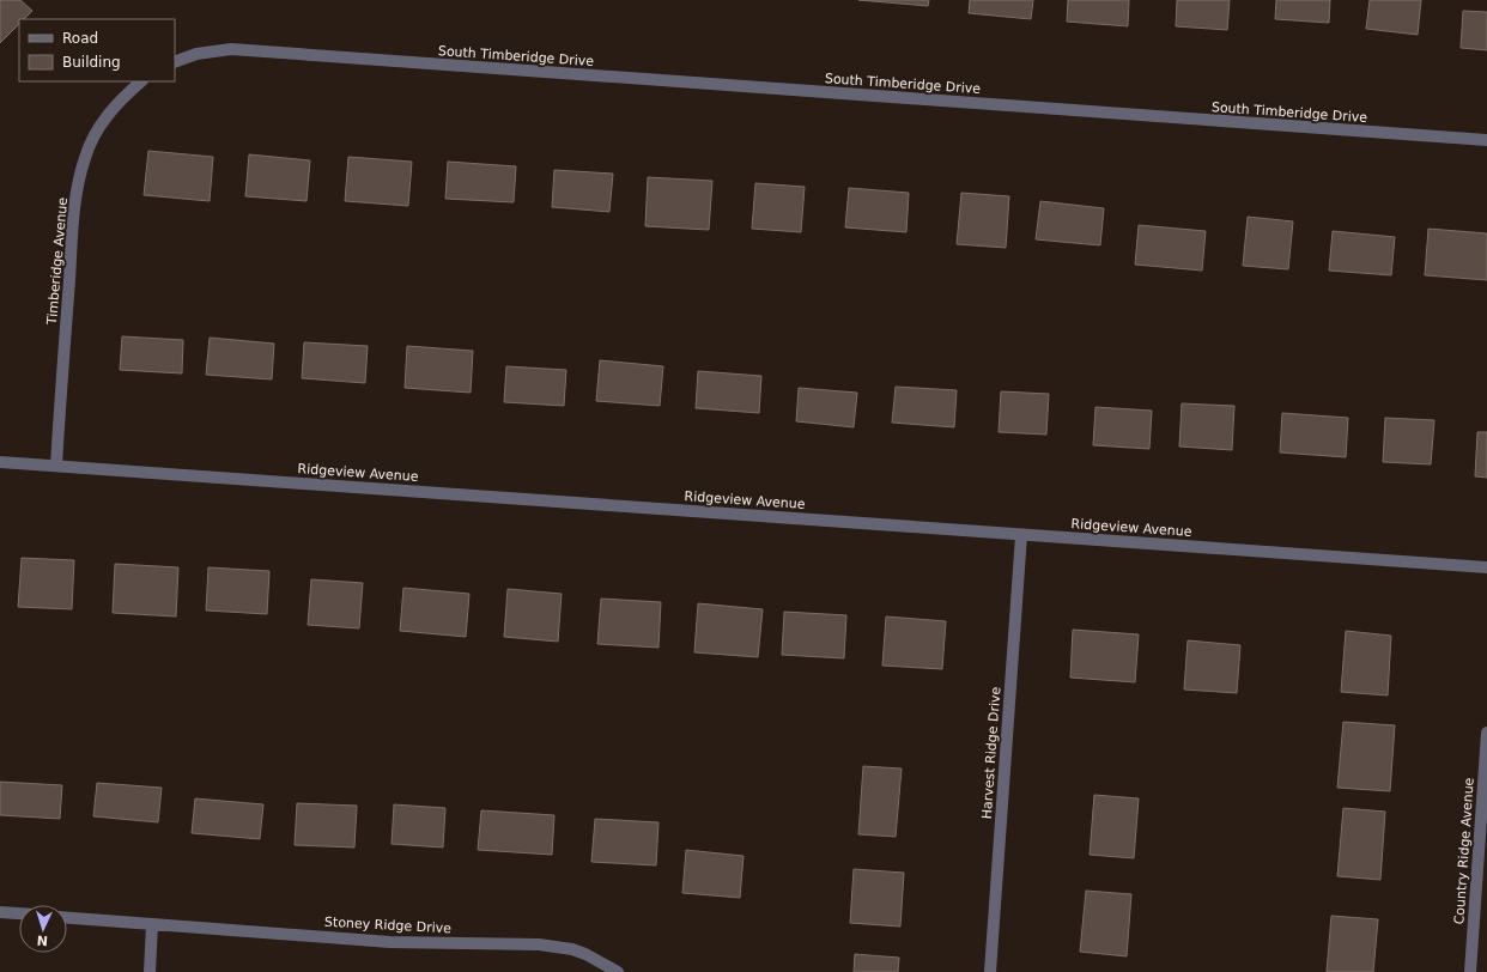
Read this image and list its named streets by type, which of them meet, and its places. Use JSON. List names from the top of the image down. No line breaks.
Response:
{"streets":{"street":["South Timberidge Drive","Timberidge Avenue","Ridgeview Avenue","Harvest Ridge Drive","Country Ridge Avenue","Stoney Ridge Drive"]},"crossings":[["Timberidge Avenue","Ridgeview Avenue"],["Ridgeview Avenue","Harvest Ridge Drive"]],"legend":["Road","Building"],"north":"bottom"}
